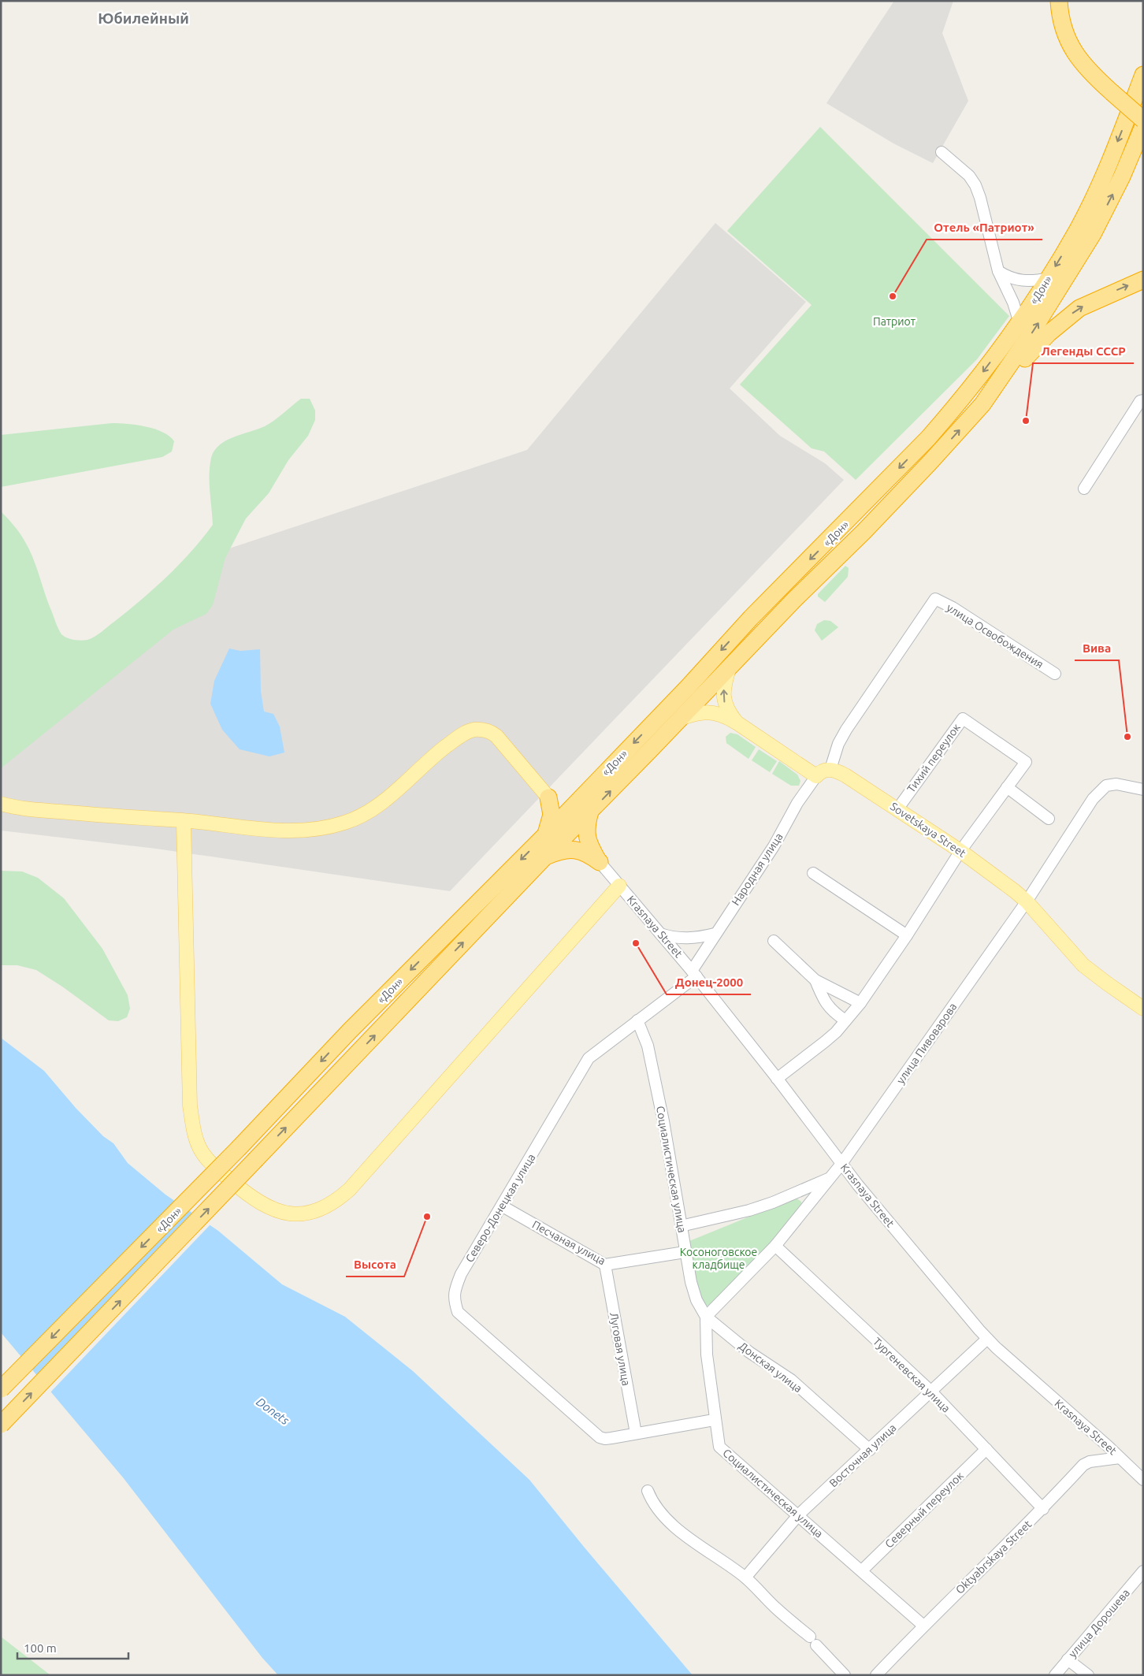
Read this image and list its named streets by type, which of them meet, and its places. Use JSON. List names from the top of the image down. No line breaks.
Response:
{"streets":{"highway":["«Дон»"],"main road":["Sovetskaya Street"],"street":["улица Освобождения","Тихий переулок","Народная улица","Krasnaya Street","улица Пивоварова","Социалистическая улица","Северо-Донецкая улица","Песчаная улица","Луговая улица","Донская улица","Тургеневская улица","Восточная улица","Северный переулок","Oktyabrskaya Street","улица Дорошева"]},"crossings":[["«Дон»","Sovetskaya Street"],["улица Освобождения","Народная улица"],["Тихий переулок","Sovetskaya Street"],["Тихий переулок","Krasnaya Street"],["Sovetskaya Street","Народная улица"],["Sovetskaya Street","улица Пивоварова"],["Народная улица","Krasnaya Street"],["Народная улица","Северо-Донецкая улица"],["Krasnaya Street","улица Пивоварова"],["Krasnaya Street","Северо-Донецкая улица"],["Krasnaya Street","Восточная улица"],["Krasnaya Street","Oktyabrskaya Street"],["улица Пивоварова","Социалистическая улица"],["улица Пивоварова","Донская улица"],["улица Пивоварова","Тургеневская улица"],["Социалистическая улица","Северо-Донецкая улица"],["Социалистическая улица","Песчаная улица"],["Социалистическая улица","Донская улица"],["Социалистическая улица","Восточная улица"],["Социалистическая улица","Северный переулок"],["Социалистическая улица","Oktyabrskaya Street"],["Северо-Донецкая улица","Песчаная улица"],["Северо-Донецкая улица","Луговая улица"],["Песчаная улица","Луговая улица"],["Донская улица","Восточная улица"],["Тургеневская улица","Восточная улица"],["Тургеневская улица","Северный переулок"],["Тургеневская улица","Oktyabrskaya Street"]],"districts":["Юбилейный"],"water":["Donets"],"parks":["Патриот","Косоноговское кладбище"],"places":["Отель «Патриот»","Легенды СССР","Вива","Донец-2000","Высота"],"scale_bar":"100 m"}
